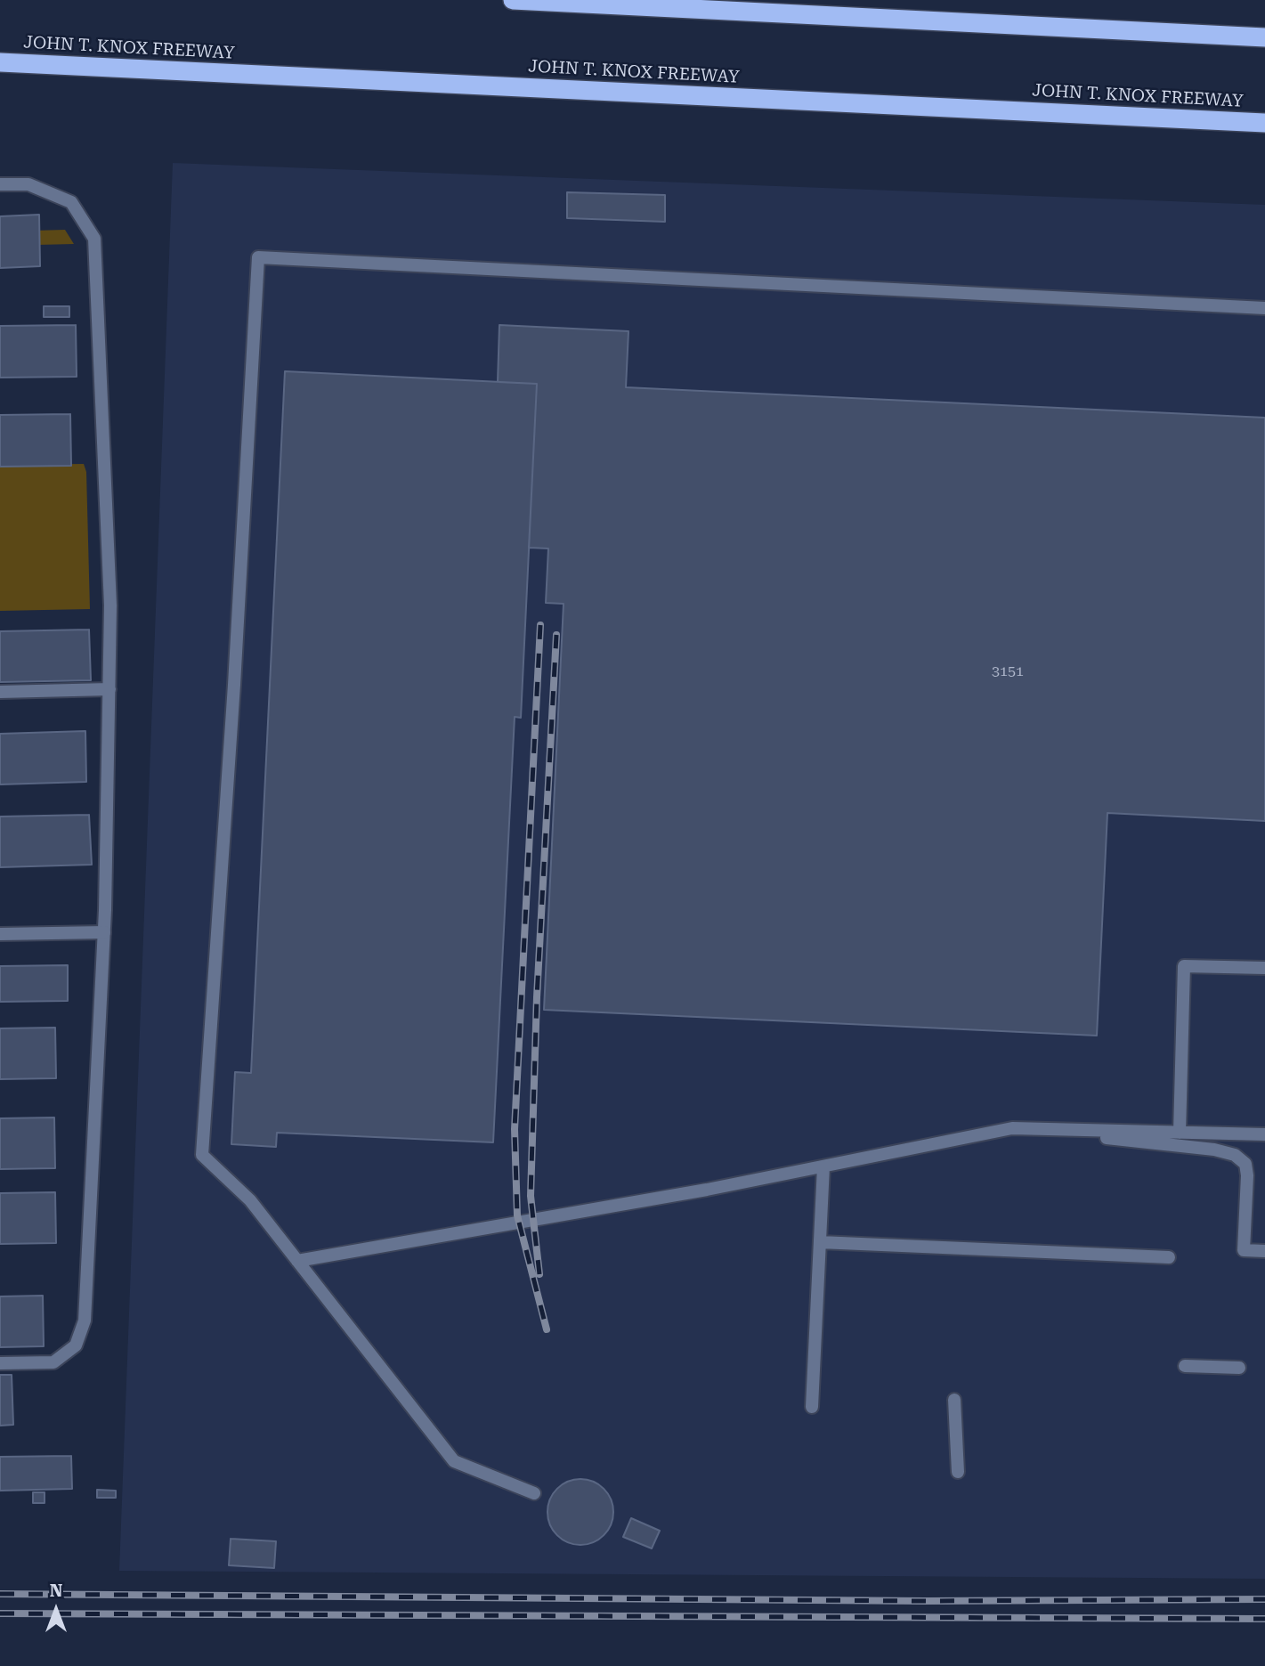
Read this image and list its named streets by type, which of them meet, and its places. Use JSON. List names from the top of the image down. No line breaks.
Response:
{"streets":{"highway":["JOHN T. KNOX FREEWAY"]},"house_numbers":["3151"],"north":"top"}
